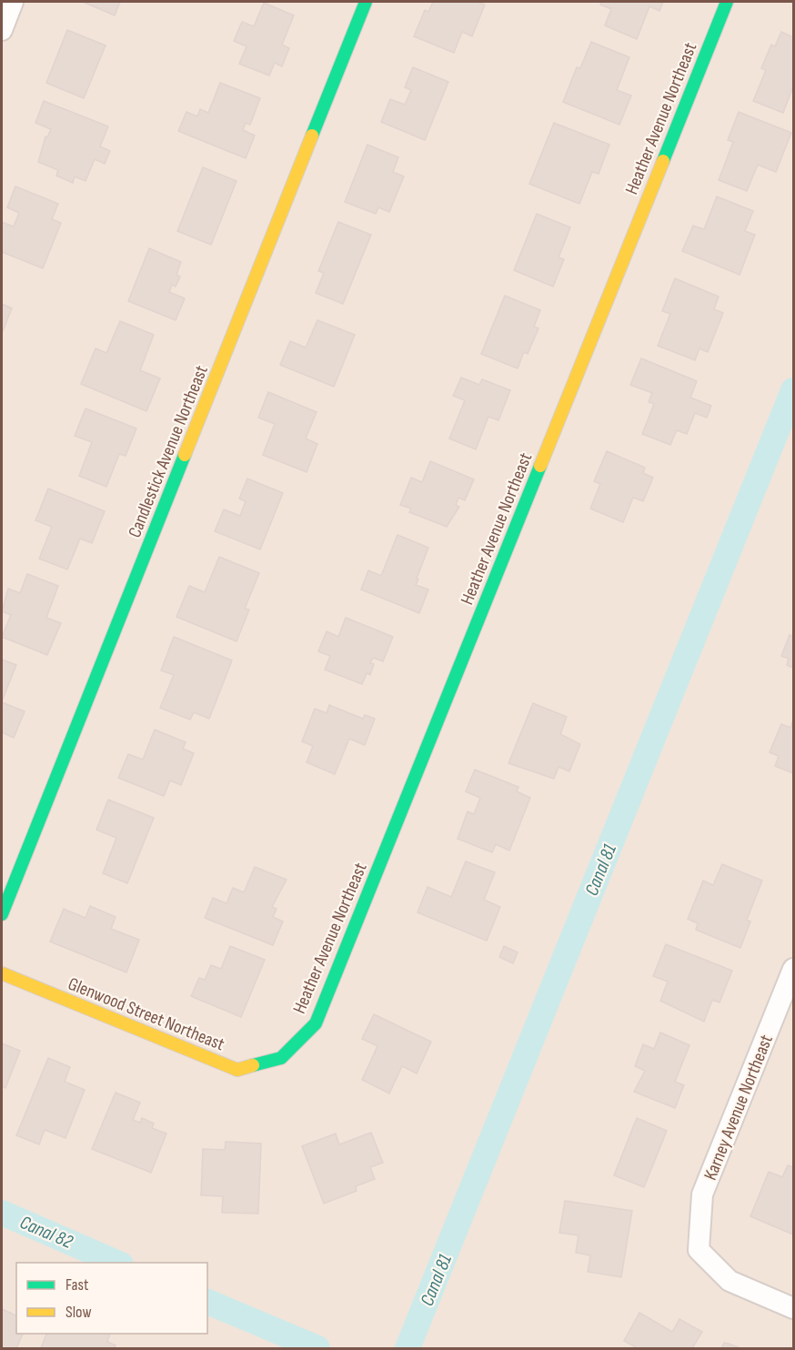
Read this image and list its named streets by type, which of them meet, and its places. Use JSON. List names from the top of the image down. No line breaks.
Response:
{"streets":{"street":["Heather Avenue Northeast","Candlestick Avenue Northeast","Glenwood Street Northeast","Karney Avenue Northeast"]},"crossings":[["Heather Avenue Northeast","Glenwood Street Northeast"]],"water":["Canal 81","Canal 82"],"legend":["Fast","Slow"]}
